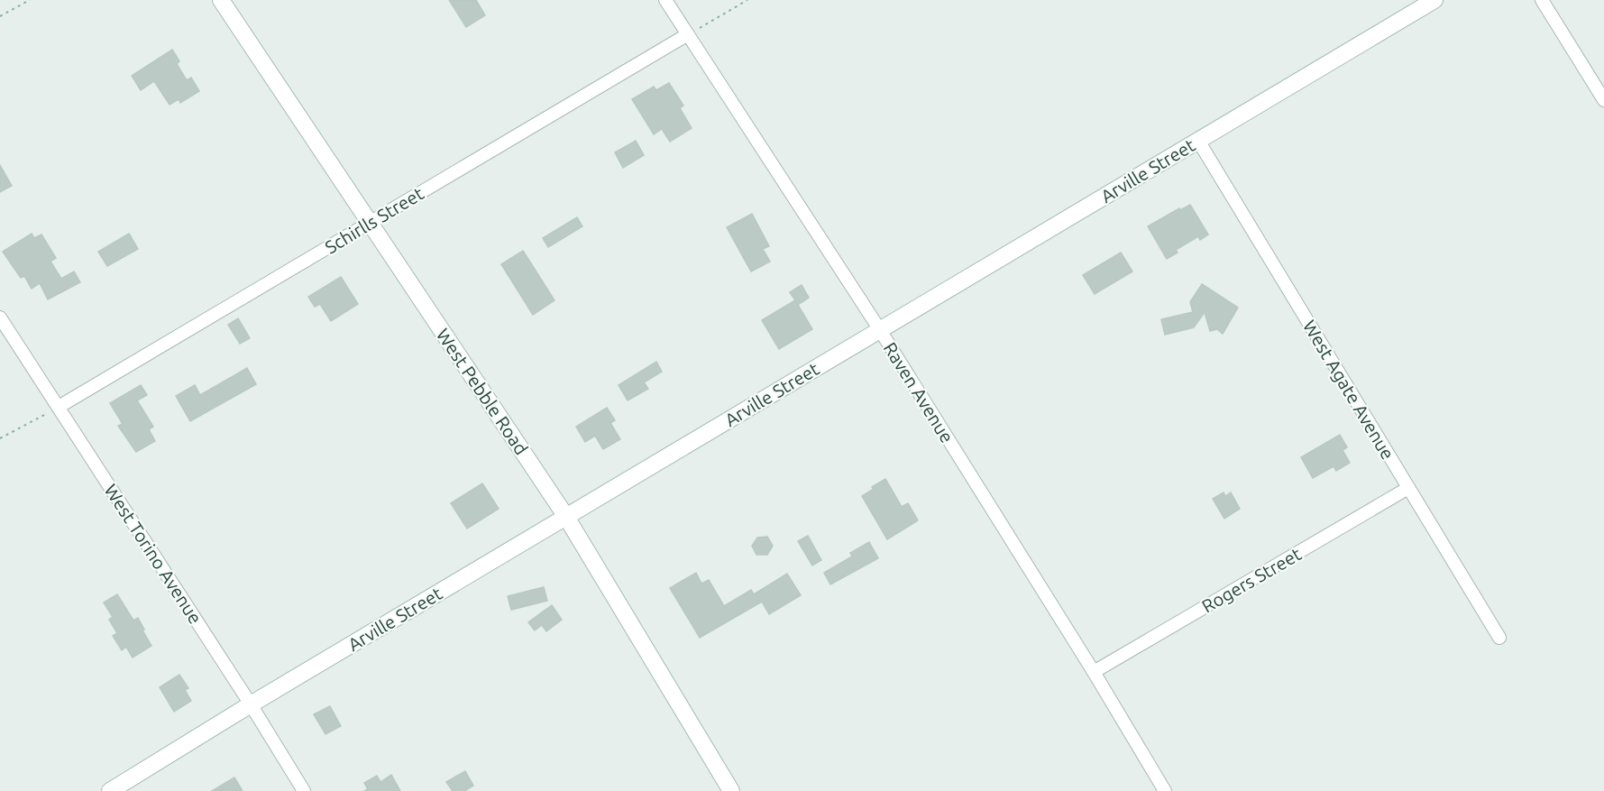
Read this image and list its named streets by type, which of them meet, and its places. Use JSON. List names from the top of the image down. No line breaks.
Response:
{"streets":{"street":["Arville Street","Schirlls Street","West Agate Avenue","West Pebble Road","Raven Avenue","West Torino Avenue","Rogers Street"]},"crossings":[["Arville Street","West Agate Avenue"],["Arville Street","West Pebble Road"],["Arville Street","Raven Avenue"],["Arville Street","West Torino Avenue"],["Schirlls Street","West Pebble Road"],["Schirlls Street","Raven Avenue"],["Schirlls Street","West Torino Avenue"],["West Agate Avenue","Rogers Street"],["Raven Avenue","Rogers Street"]]}
